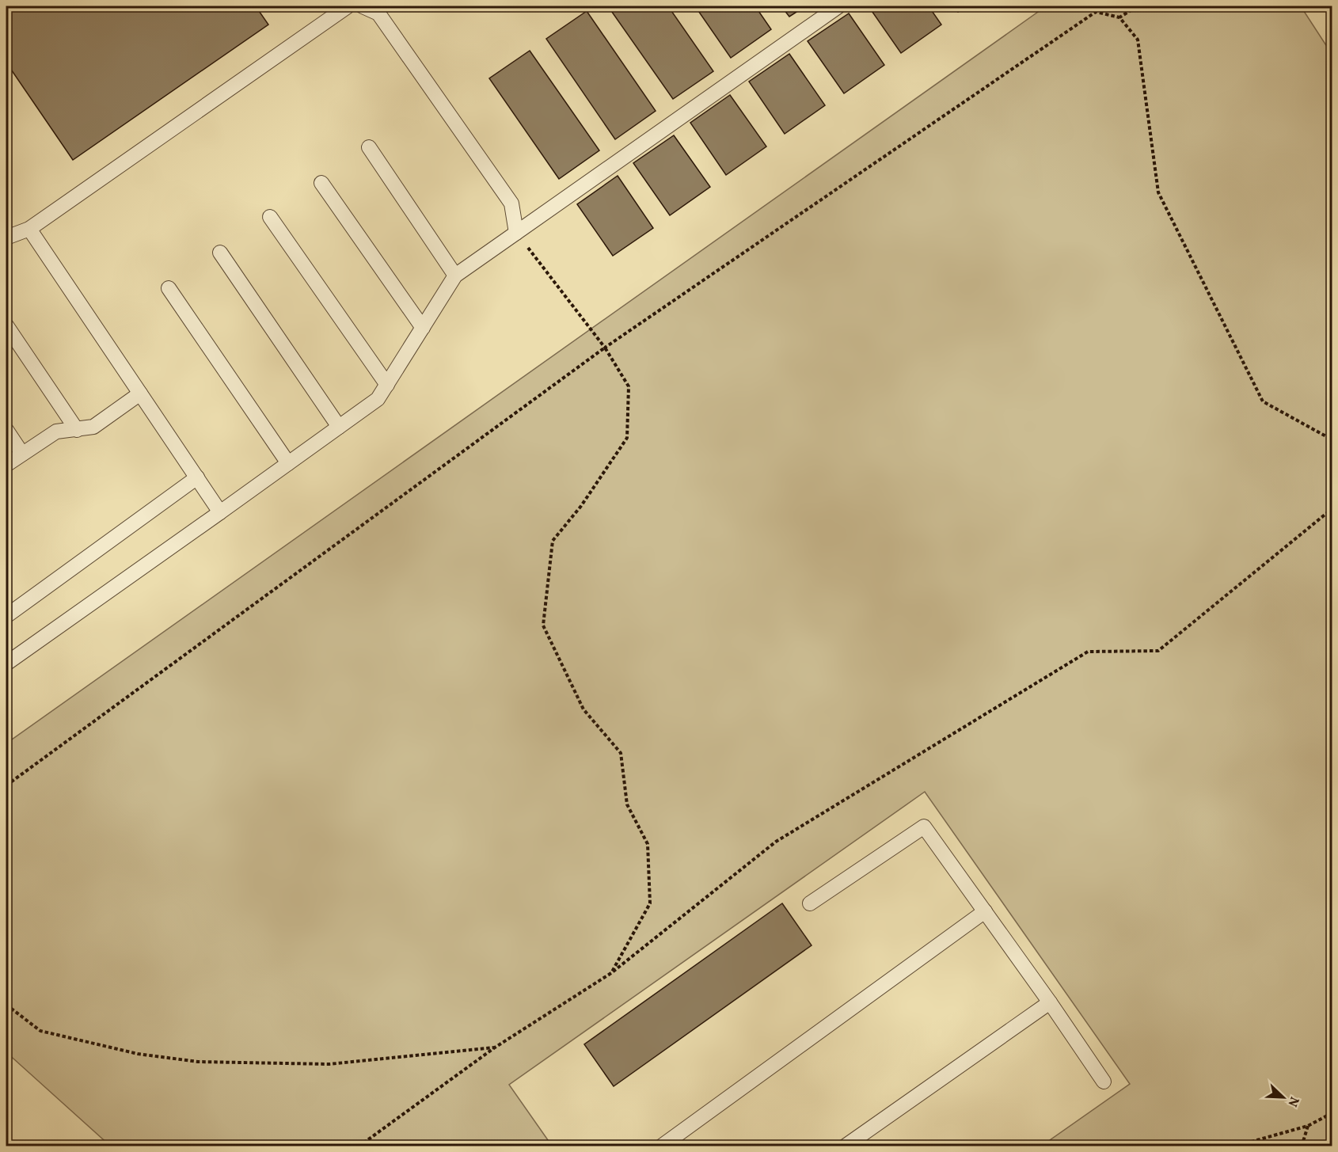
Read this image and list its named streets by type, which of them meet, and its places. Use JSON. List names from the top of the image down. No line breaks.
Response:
{"north":"bottom right"}
